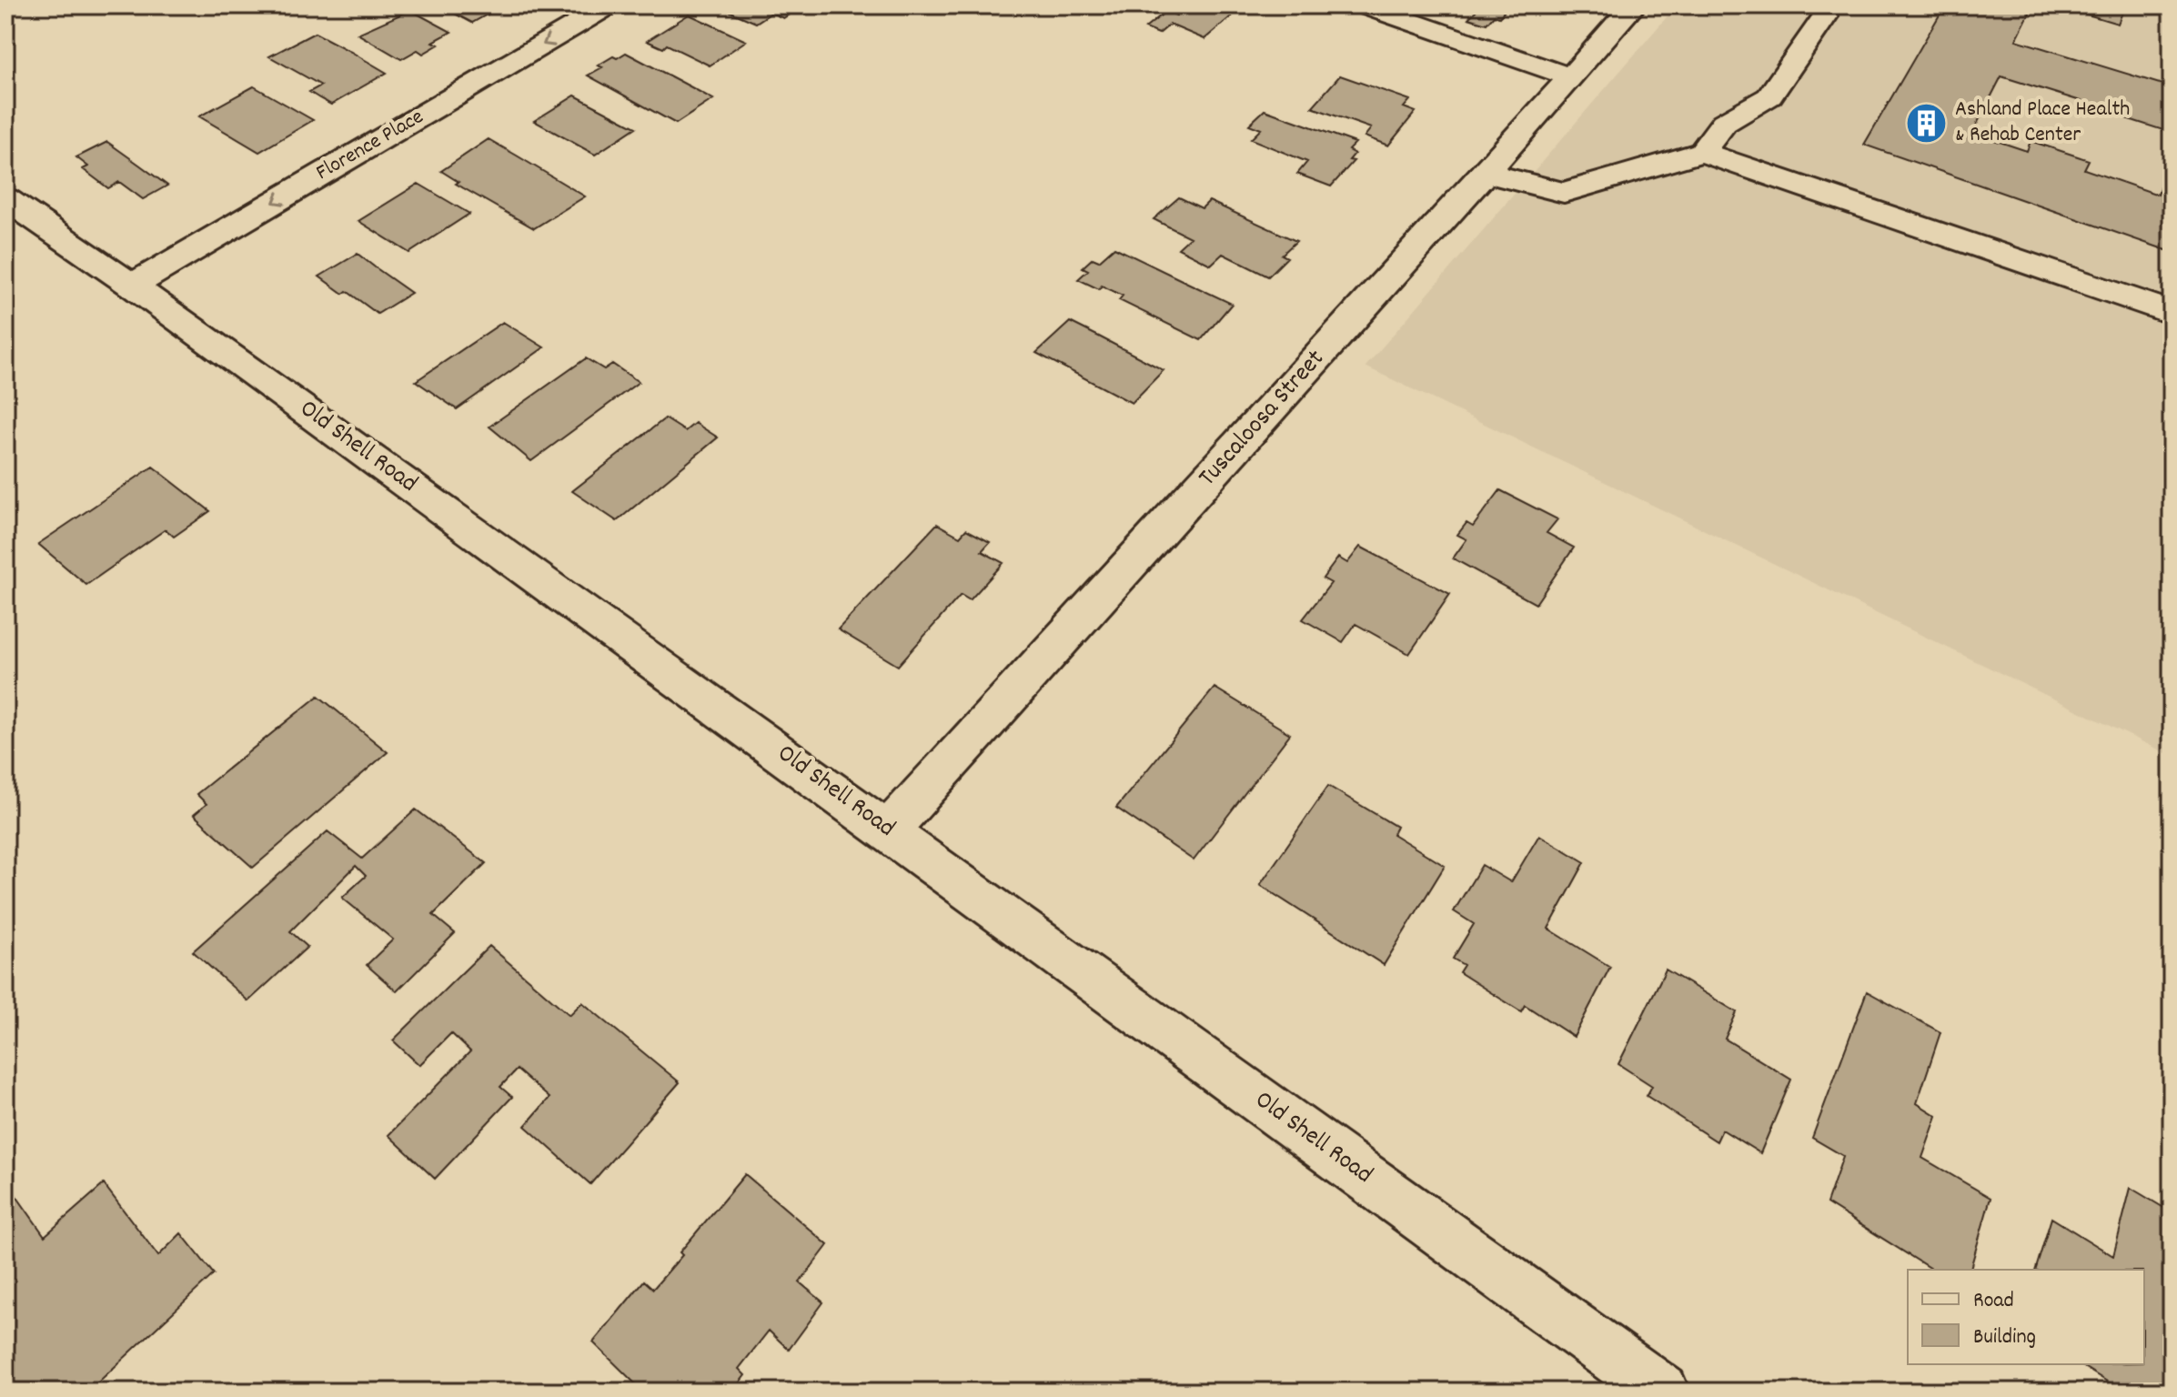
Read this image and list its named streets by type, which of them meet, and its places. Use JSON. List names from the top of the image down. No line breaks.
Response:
{"streets":{"street":["Florence Place","Tuscaloosa Street","Old Shell Road"]},"crossings":[["Florence Place","Old Shell Road"],["Tuscaloosa Street","Old Shell Road"]],"one_way":["Florence Place"],"places":{"building":["Ashland Place Health & Rehab Center"]},"legend":["Road","Building"]}
